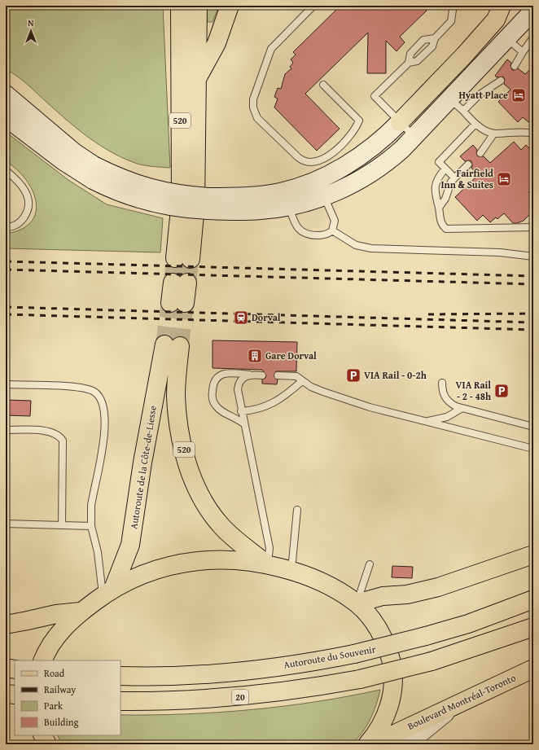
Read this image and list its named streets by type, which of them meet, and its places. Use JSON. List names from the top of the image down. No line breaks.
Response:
{"streets":{"main road":["520","Autoroute de la Côte-de-Liesse","Autoroute du Souvenir","20","Boulevard Montréal-Toronto"]},"places":{"hotel":["Hyatt Place","Fairfield Inn & Suites"],"station":["Dorval"],"building":["Gare Dorval"],"parking":["VIA Rail - 0-2h","VIA Rail - 2 - 48h"]},"legend":["Road","Railway","Park","Building"],"north":"top"}
